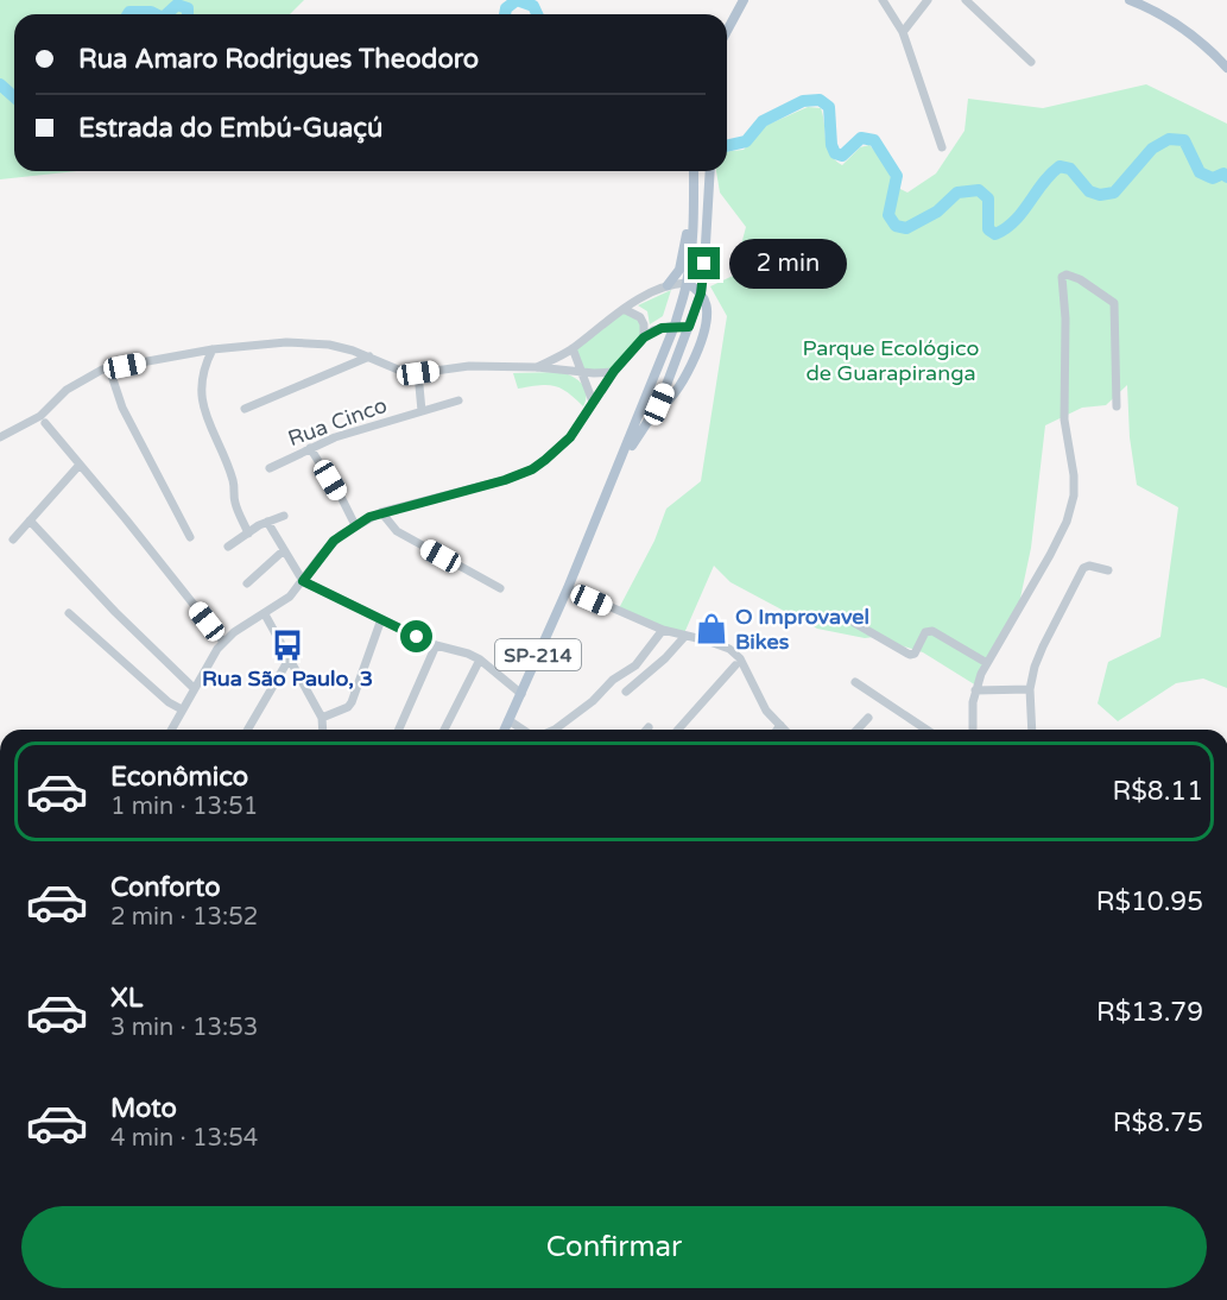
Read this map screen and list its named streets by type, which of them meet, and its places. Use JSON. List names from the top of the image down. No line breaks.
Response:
{"streets":{"main road":["SP-214"],"street":["Rua Cinco"]},"parks":["Parque Ecológico de Guarapiranga"],"places":{"shop":["O Improvavel Bikes"],"bus stop":["Rua São Paulo, 3"]},"page":{"banner":["Rua Amaro Rodrigues Theodoro","Estrada do Embú-Guaçú"],"bubble":"2 min","list":[{"name":"Econômico","note":"1 min · 13:51","value":"R$8.11"},{"name":"Conforto","note":"2 min · 13:52","value":"R$10.95"},{"name":"XL","note":"3 min · 13:53","value":"R$13.79"},{"name":"Moto","note":"4 min · 13:54","value":"R$8.75"}],"buttons":"Confirmar"}}
